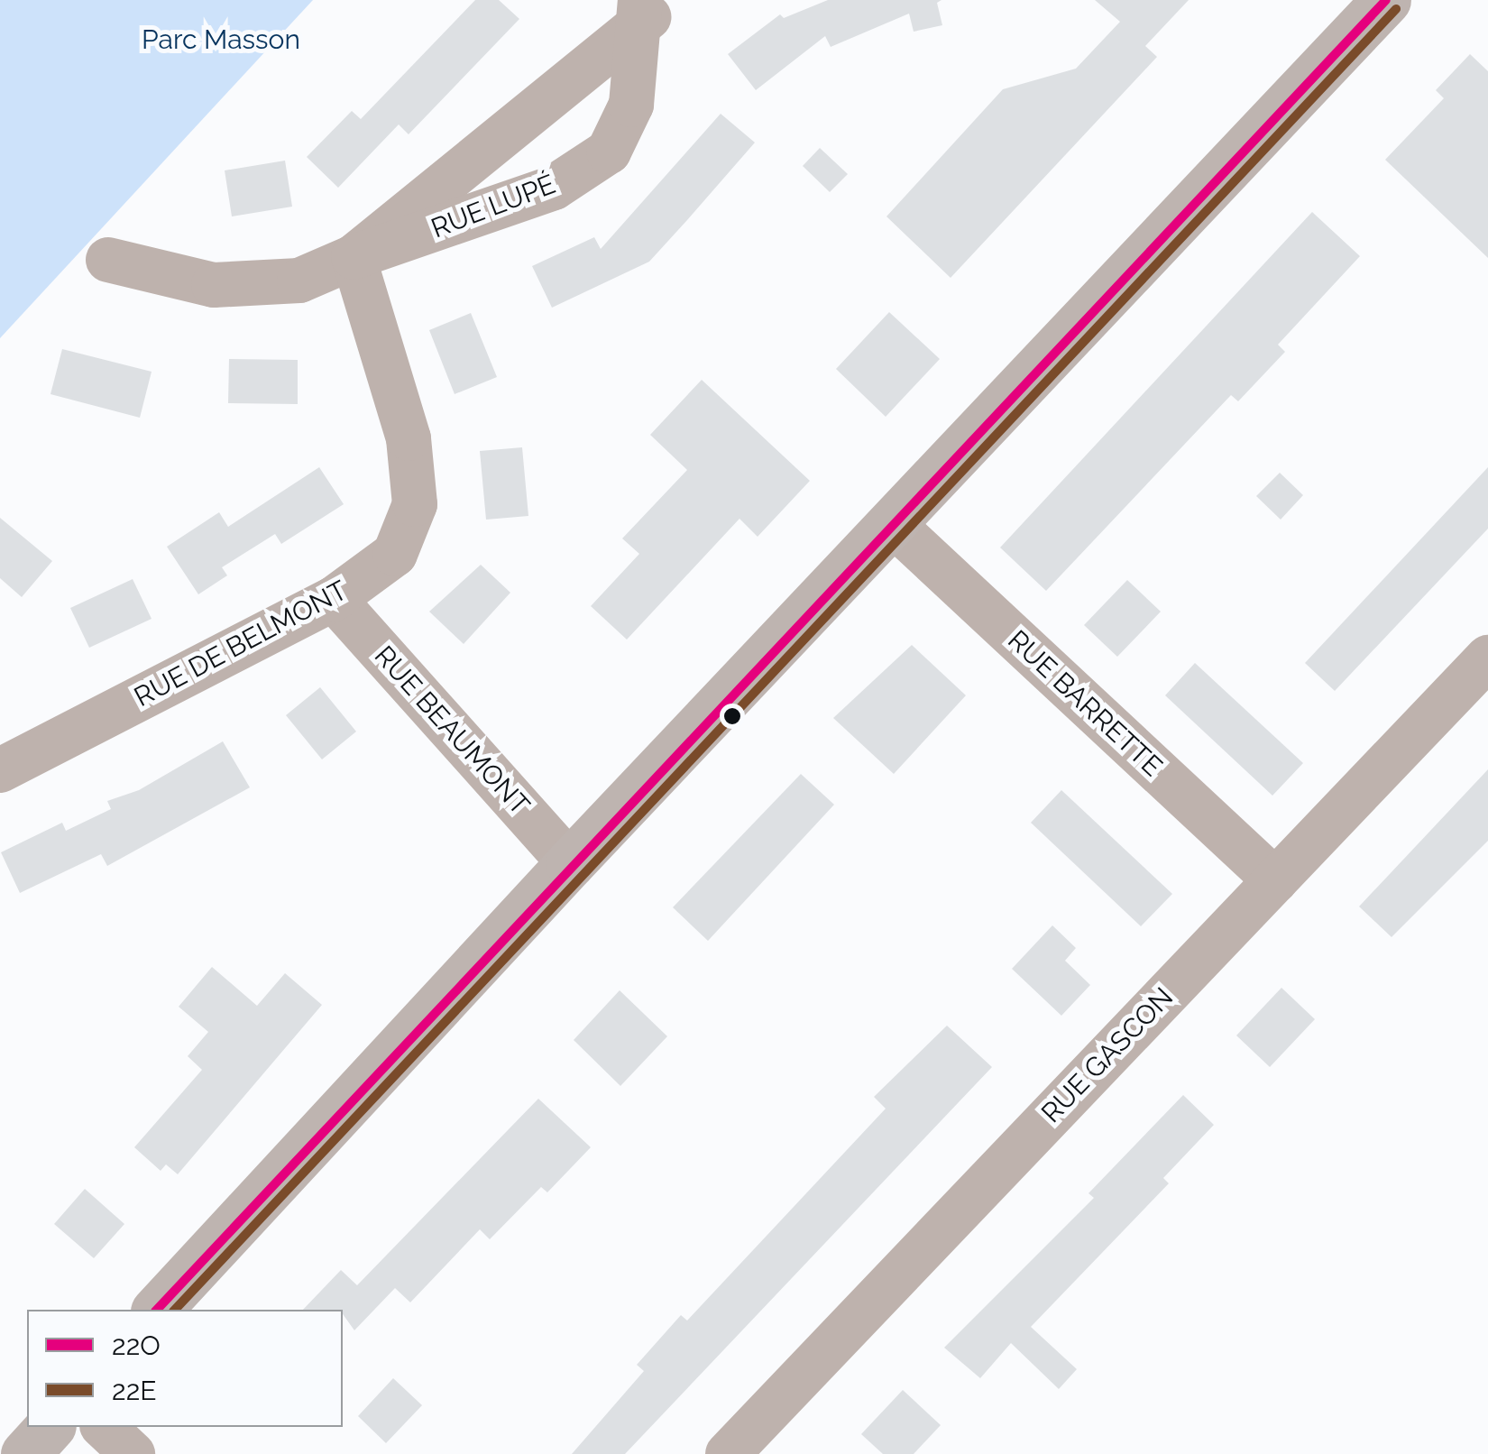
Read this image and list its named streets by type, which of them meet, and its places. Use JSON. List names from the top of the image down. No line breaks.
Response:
{"streets":{"street":["RUE LUPÉ","RUE DE BELMONT","RUE BARRETTE","RUE BEAUMONT","RUE GASCON"]},"crossings":[["RUE LUPÉ","RUE DE BELMONT"],["RUE DE BELMONT","RUE BEAUMONT"],["RUE BARRETTE","RUE GASCON"]],"parks":["Parc Masson"],"lines":["transit line 22O","transit line 22E"],"legend":["22O","22E"]}
